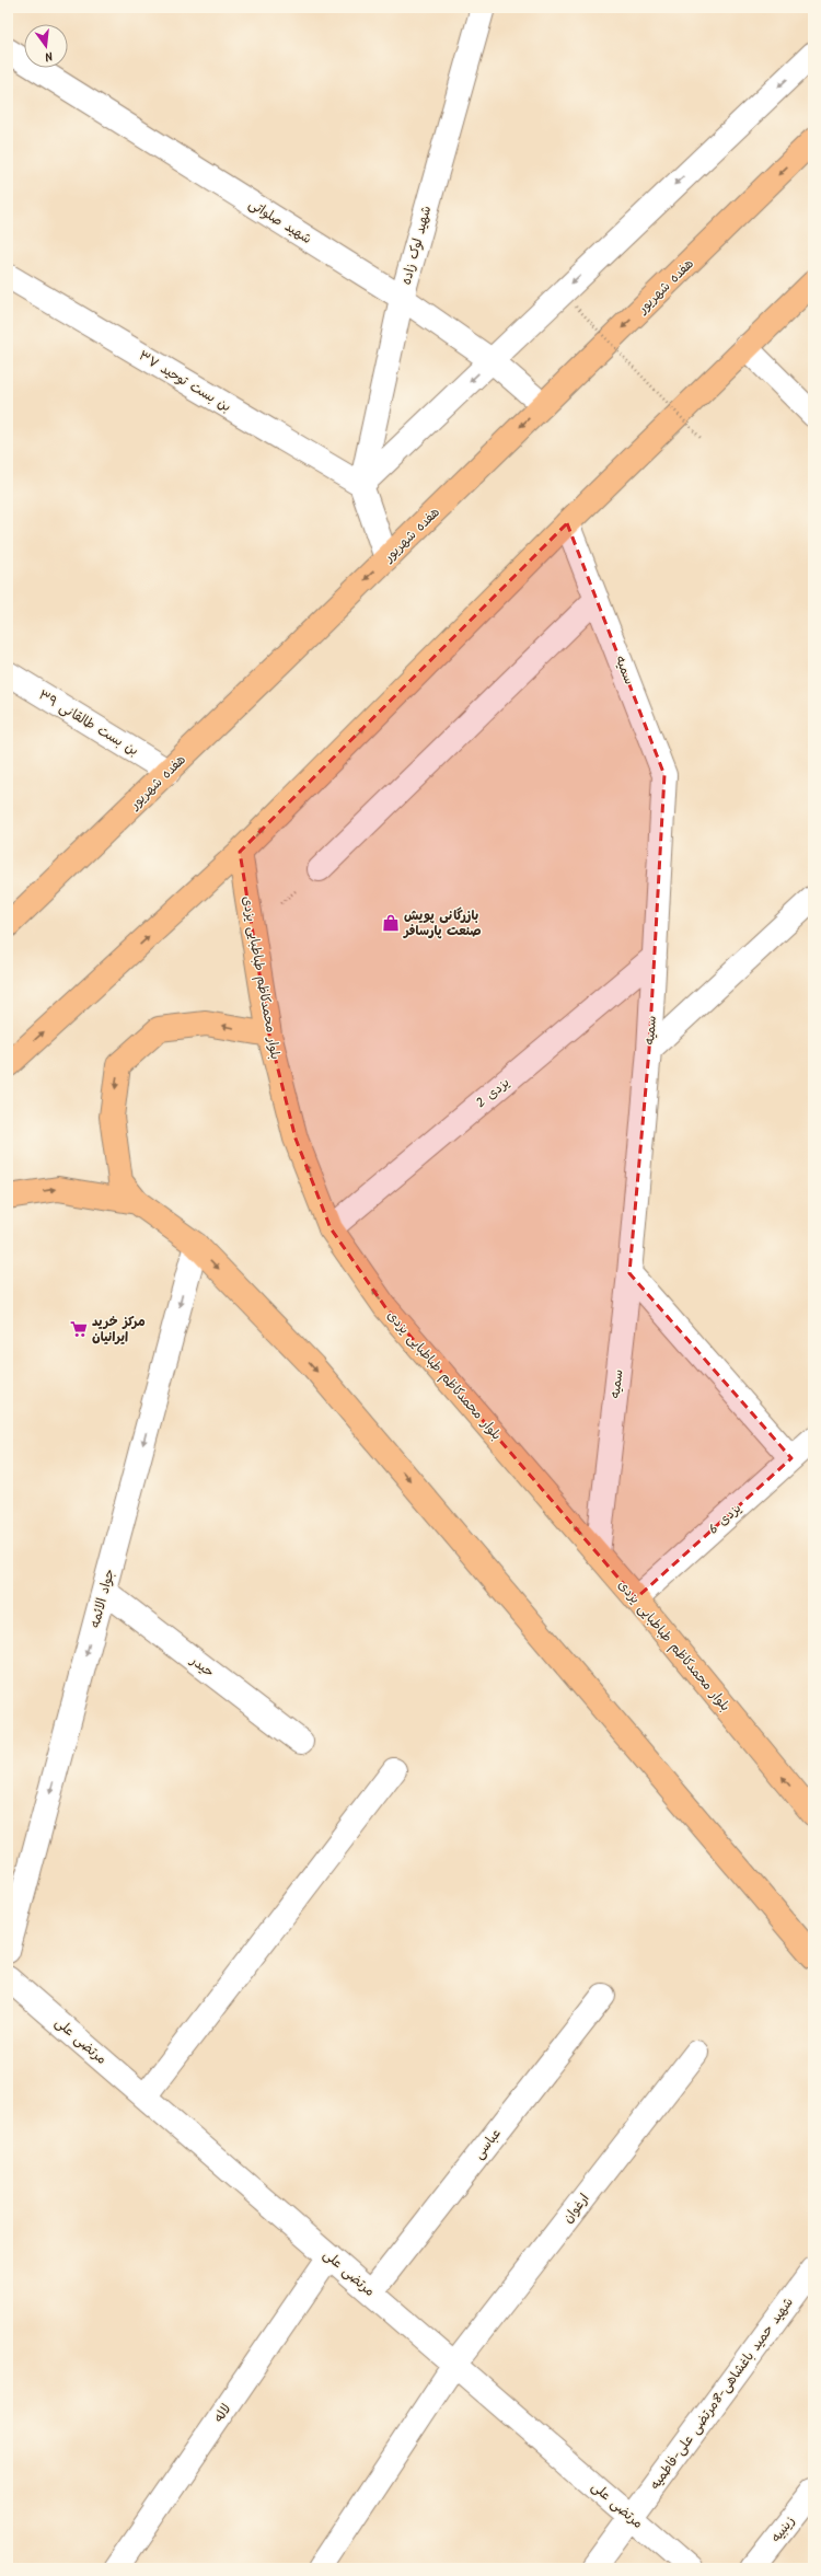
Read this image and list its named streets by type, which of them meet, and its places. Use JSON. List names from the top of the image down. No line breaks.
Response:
{"streets":{"main road":["هفده شهریور","بلوار محمدکاظم طباطبایی یزدی"],"street":["شهید صلواتی","شهید لوک زاده","بن بست توحید ۳۷","سمیه","بن‌ بست طالقانی ۳۹","یزدی 2","یزدی 6","جواد الائمه","حیدر","مرتضی علی","عباسی","ارغوان","شهید حمید باغشاهی-8مرتضی علی-فاطمیه","لاله","زینبیه"]},"crossings":[["شهید صلواتی","شهید لوک زاده"],["شهید صلواتی","هفده شهریور"],["شهید لوک زاده","بن بست توحید ۳۷"],["هفده شهریور","بن‌ بست طالقانی ۳۹"],["سمیه","بلوار محمدکاظم طباطبایی یزدی"],["سمیه","یزدی 2"],["بلوار محمدکاظم طباطبایی یزدی","یزدی 2"],["بلوار محمدکاظم طباطبایی یزدی","یزدی 6"],["جواد الائمه","حیدر"],["مرتضی علی","عباسی"],["مرتضی علی","ارغوان"],["مرتضی علی","شهید حمید باغشاهی-8مرتضی علی-فاطمیه"],["مرتضی علی","لاله"]],"one_way":["جواد الائمه"],"places":{"shop":["بازرگانی پویش صنعت پارسافر"],"supermarket":["مرکز خرید ایرانیان"]},"north":"bottom"}
